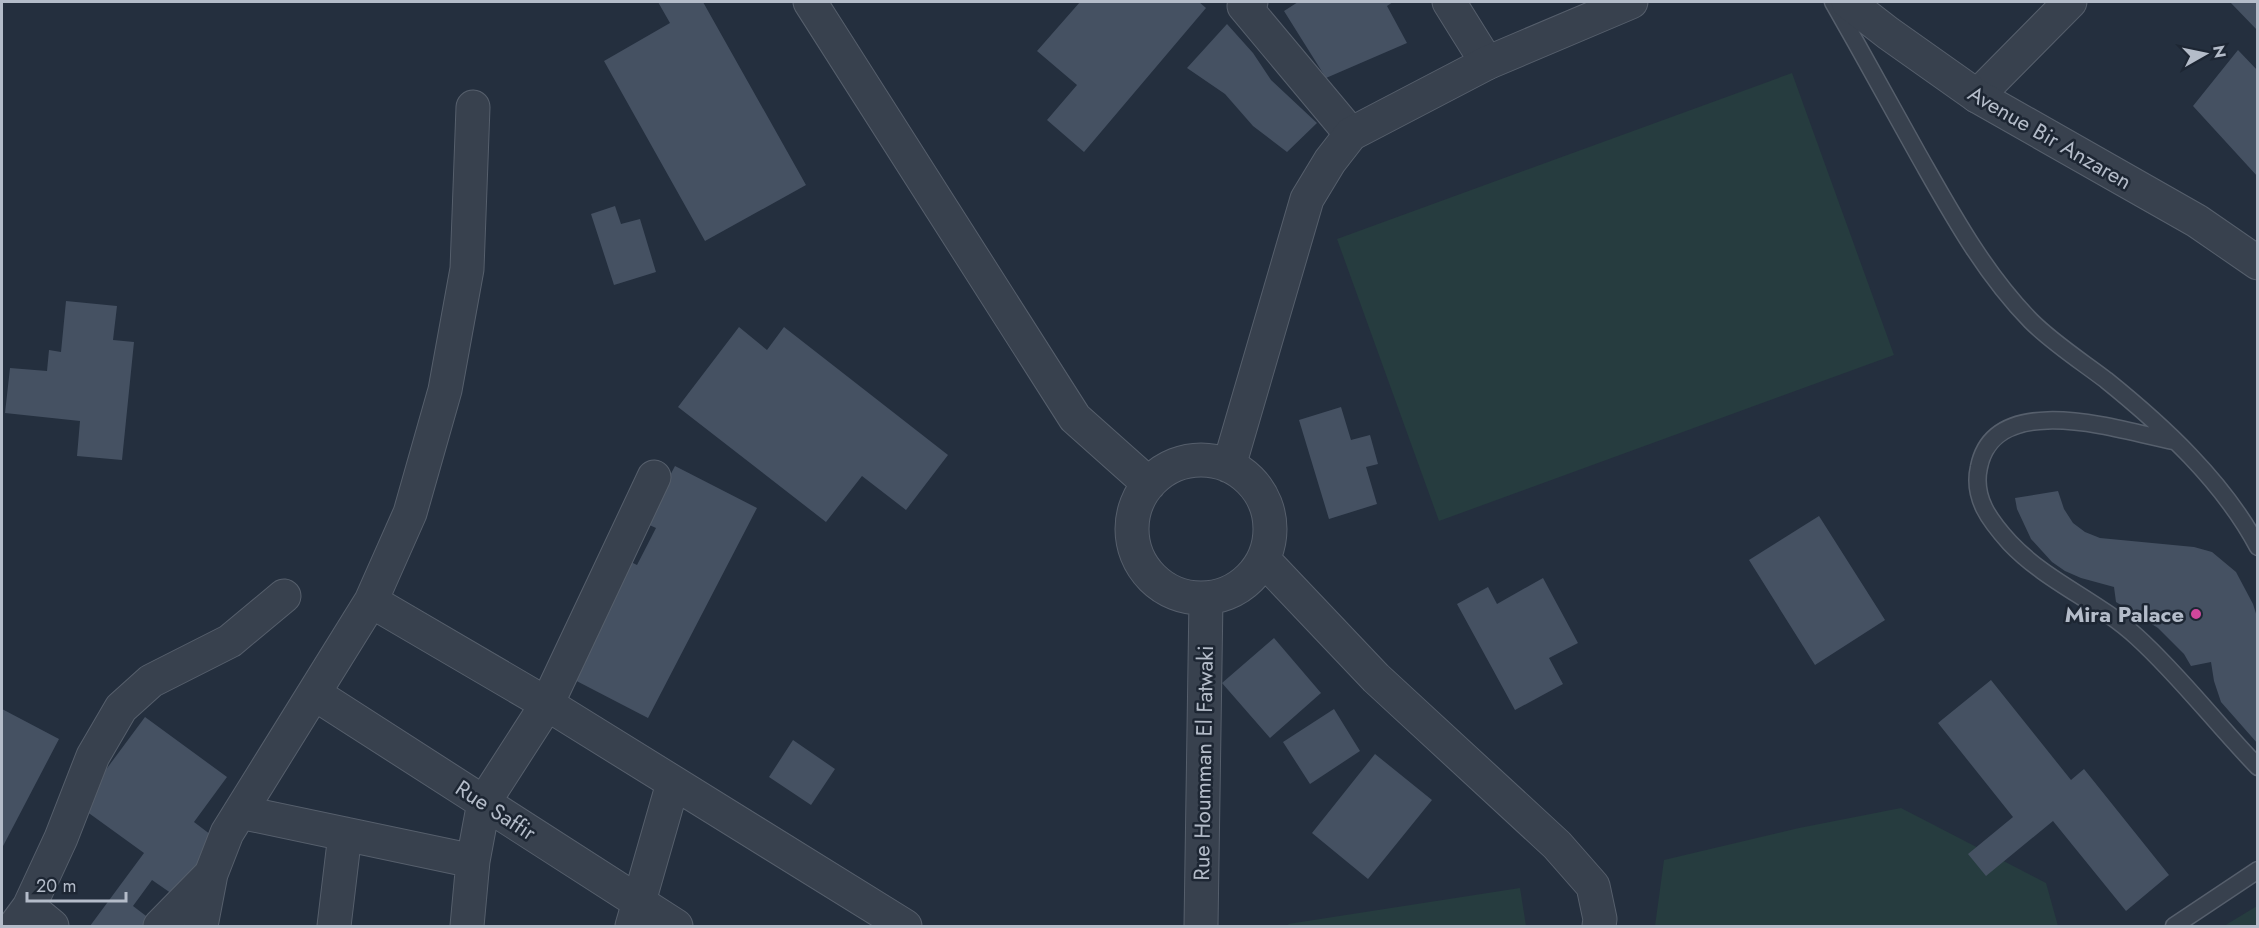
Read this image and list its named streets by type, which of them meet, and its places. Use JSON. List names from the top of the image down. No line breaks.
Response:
{"streets":{"street":["Avenue Bir Anzaren","Rue Houmman El Fatwaki","Rue Saffir"]},"places":["Mira Palace"],"scale_bar":"20 m","north":"right"}
